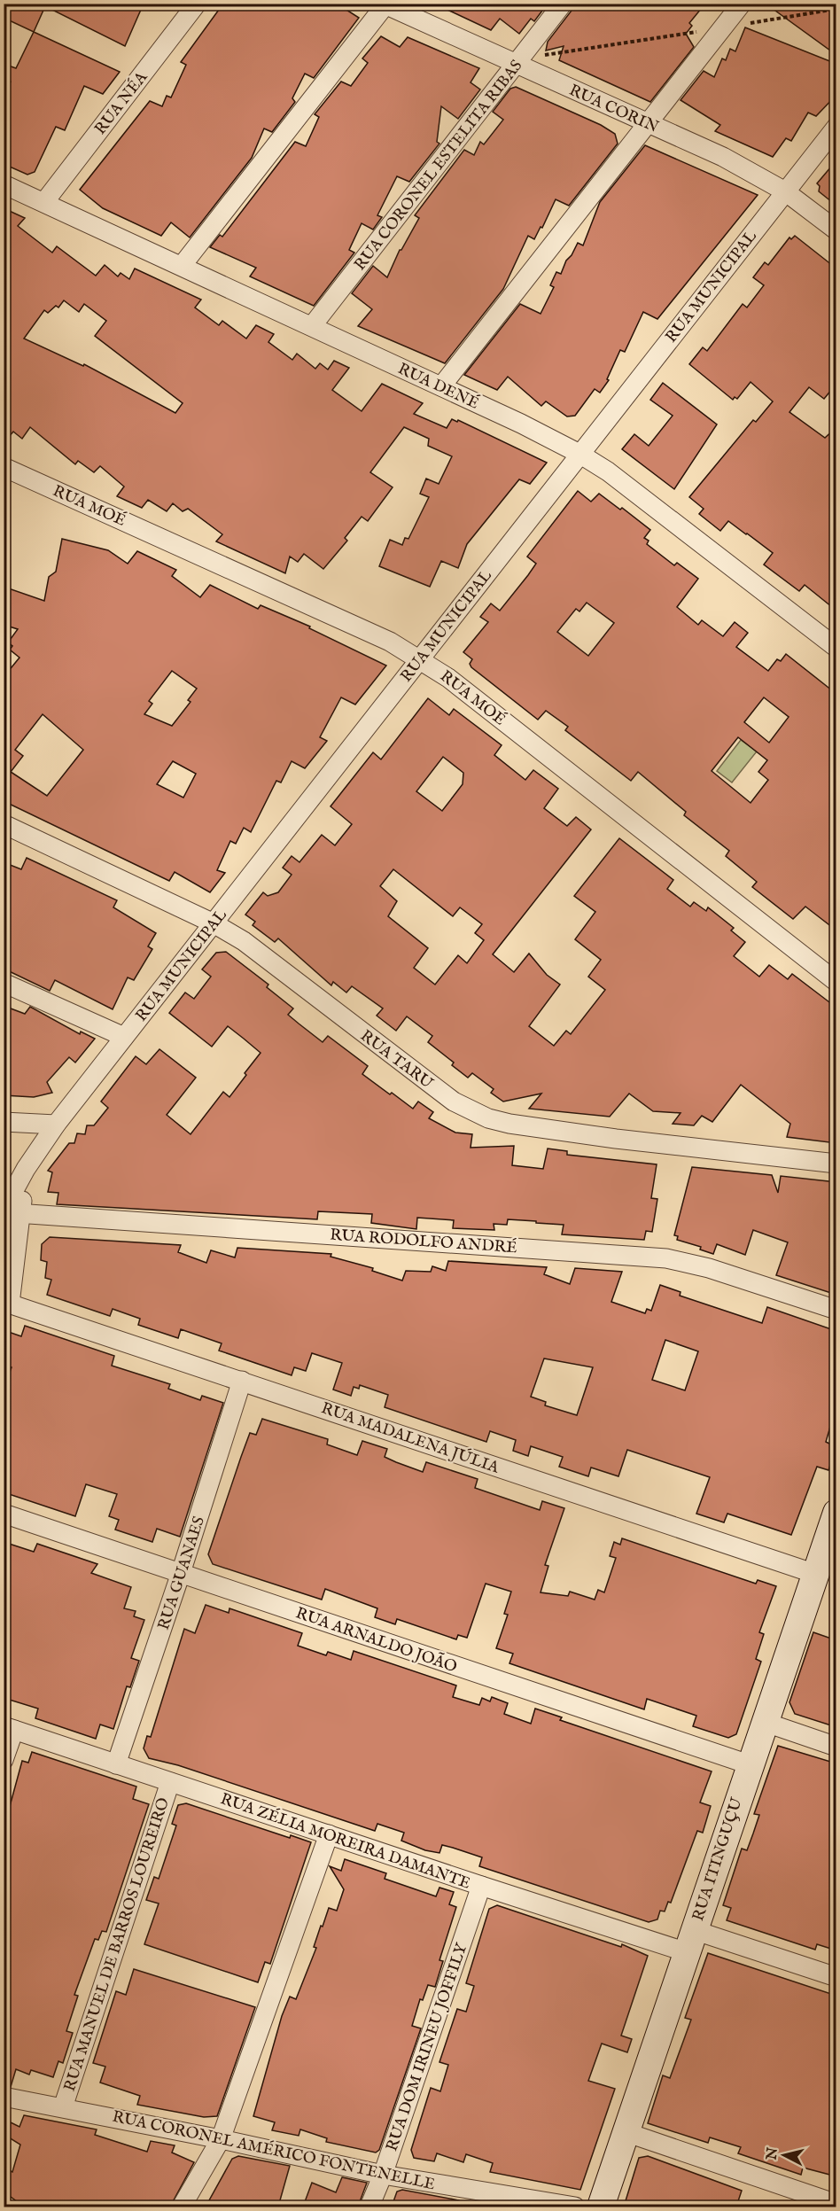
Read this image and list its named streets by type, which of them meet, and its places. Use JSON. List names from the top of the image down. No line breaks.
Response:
{"streets":{"main road":["RUA ITINGUÇU"],"street":["RUA NÉA","RUA CORIN","RUA CORONEL ESTELITA RIBAS","RUA MUNICIPAL","RUA DENÉ","RUA MOÉ","RUA TARU","RUA RODOLFO ANDRÉ","RUA MADALENA JÚLIA","RUA GUANAES","RUA ARNALDO JOÃO","RUA ZÉLIA MOREIRA DAMANTE","RUA MANUEL DE BARROS LOUREIRO","RUA DOM IRINEU JOFFILY","RUA CORONEL AMÉRICO FONTENELLE"]},"crossings":[["RUA NÉA","RUA DENÉ"],["RUA CORIN","RUA CORONEL ESTELITA RIBAS"],["RUA CORIN","RUA MUNICIPAL"],["RUA CORONEL ESTELITA RIBAS","RUA DENÉ"],["RUA MUNICIPAL","RUA DENÉ"],["RUA MUNICIPAL","RUA MOÉ"],["RUA MUNICIPAL","RUA TARU"],["RUA MUNICIPAL","RUA RODOLFO ANDRÉ"],["RUA MADALENA JÚLIA","RUA GUANAES"],["RUA MADALENA JÚLIA","RUA ITINGUÇU"],["RUA GUANAES","RUA ARNALDO JOÃO"],["RUA GUANAES","RUA ZÉLIA MOREIRA DAMANTE"],["RUA ARNALDO JOÃO","RUA ITINGUÇU"],["RUA ZÉLIA MOREIRA DAMANTE","RUA ITINGUÇU"],["RUA ZÉLIA MOREIRA DAMANTE","RUA MANUEL DE BARROS LOUREIRO"],["RUA ZÉLIA MOREIRA DAMANTE","RUA DOM IRINEU JOFFILY"],["RUA MANUEL DE BARROS LOUREIRO","RUA CORONEL AMÉRICO FONTENELLE"],["RUA DOM IRINEU JOFFILY","RUA CORONEL AMÉRICO FONTENELLE"]],"north":"left"}
